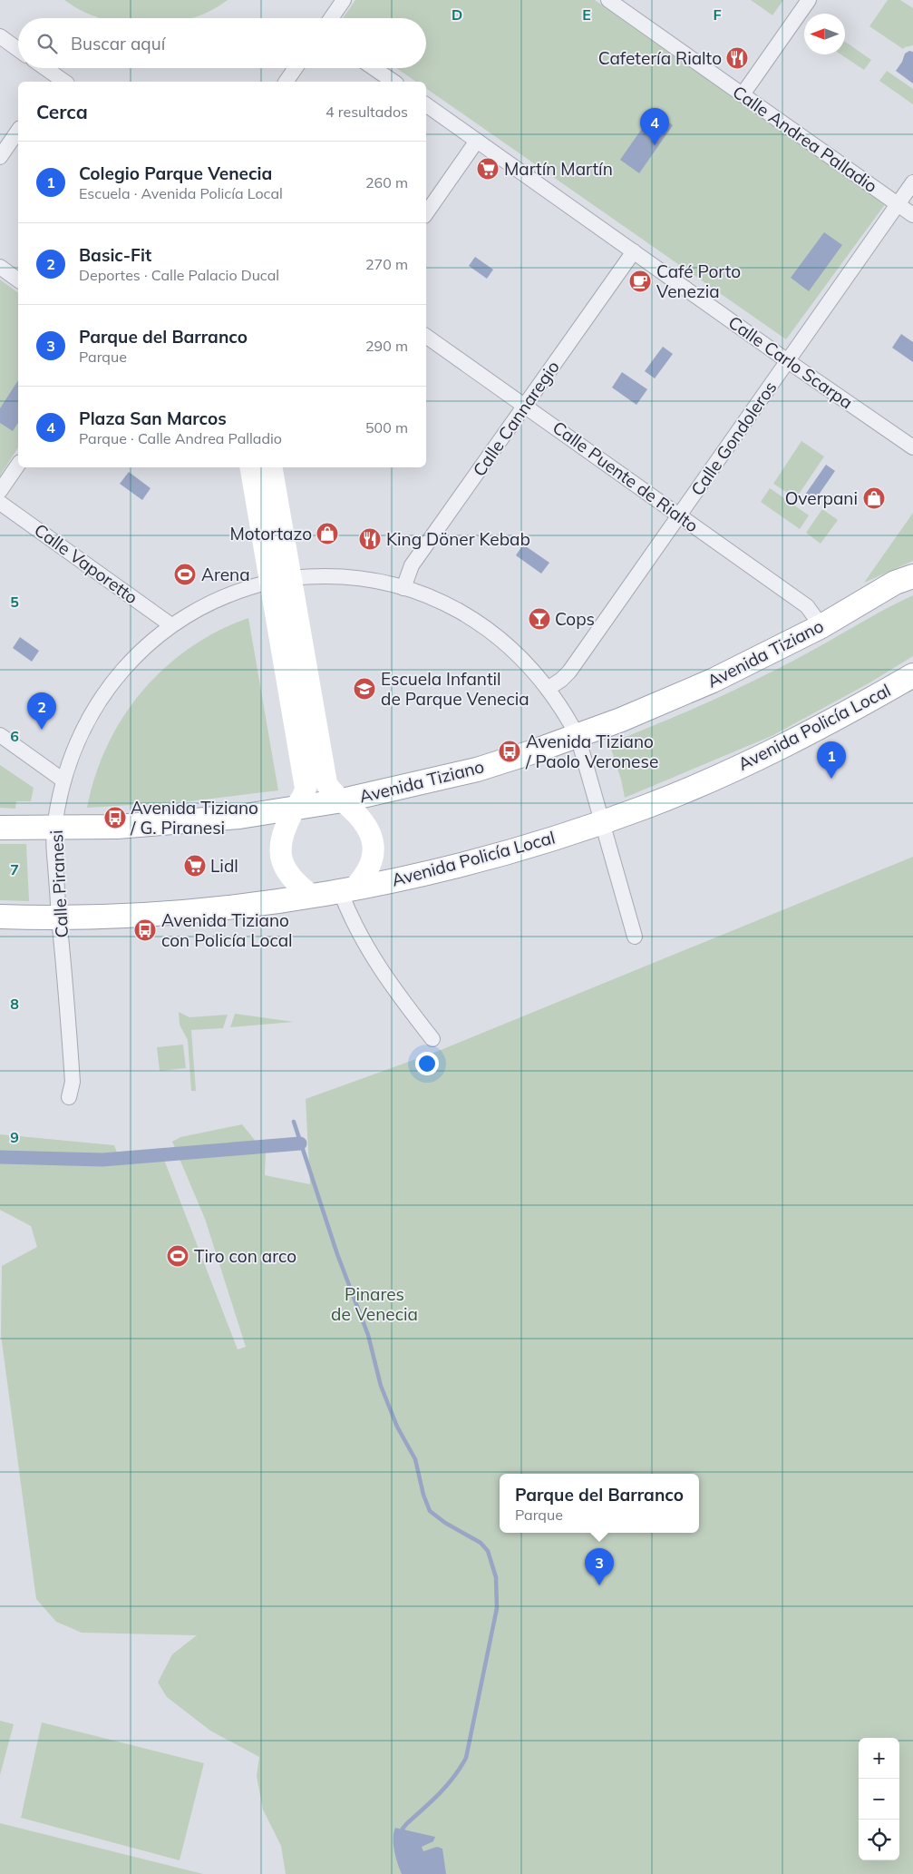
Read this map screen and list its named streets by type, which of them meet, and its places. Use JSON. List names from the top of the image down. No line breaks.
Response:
{"streets":{"main road":["Avenida Tiziano","Avenida Policía Local"],"street":["Calle Andrea Palladio","Calle Carlo Scarpa","Calle Cannaregio","Calle Gondoleros","Calle Puente de Rialto","Calle Vaporetto","Calle Piranesi"]},"crossings":[["Calle Andrea Palladio","Calle Gondoleros"],["Calle Carlo Scarpa","Calle Cannaregio"],["Calle Carlo Scarpa","Calle Gondoleros"],["Calle Cannaregio","Calle Puente de Rialto"],["Calle Cannaregio","Calle Piranesi"],["Calle Gondoleros","Calle Puente de Rialto"],["Calle Gondoleros","Calle Piranesi"],["Calle Puente de Rialto","Avenida Tiziano"],["Calle Vaporetto","Calle Piranesi"],["Avenida Tiziano","Avenida Policía Local"],["Avenida Tiziano","Calle Piranesi"],["Avenida Policía Local","Calle Piranesi"]],"parks":["Pinares de Venecia"],"places":{"restaurant":["Cafetería Rialto","King Döner Kebab"],"supermarket":["Martín Martín","Lidl"],"cafe":["Café Porto Venezia"],"shop":["Overpani","Motortazo"],"sports":["Arena","Tiro con arco"],"bar":["Cops"],"school or university":["Escuela Infantil de Parque Venecia"],"bus stop":["Avenida Tiziano / Paolo Veronese","Avenida Tiziano / G. Piranesi","Avenida Tiziano con Policía Local"]},"north":"left","page":{"search":"Buscar aquí","heading":["Cerca","4 resultados"],"pins":["4","2","1","3"],"list":[{"mark":"1","name":"Colegio Parque Venecia","note":"Escuela · Avenida Policía Local","value":"260 m"},{"mark":"2","name":"Basic-Fit","note":"Deportes · Calle Palacio Ducal","value":"270 m"},{"mark":"3","name":"Parque del Barranco","note":"Parque","value":"290 m"},{"mark":"4","name":"Plaza San Marcos","note":"Parque · Calle Andrea Palladio","value":"500 m"}],"popup":["Parque del Barranco","Parque"],"map_buttons":["+","−"]},"grid":{"columns":["D","E","F"],"rows":["5","6","7","8","9"]}}
